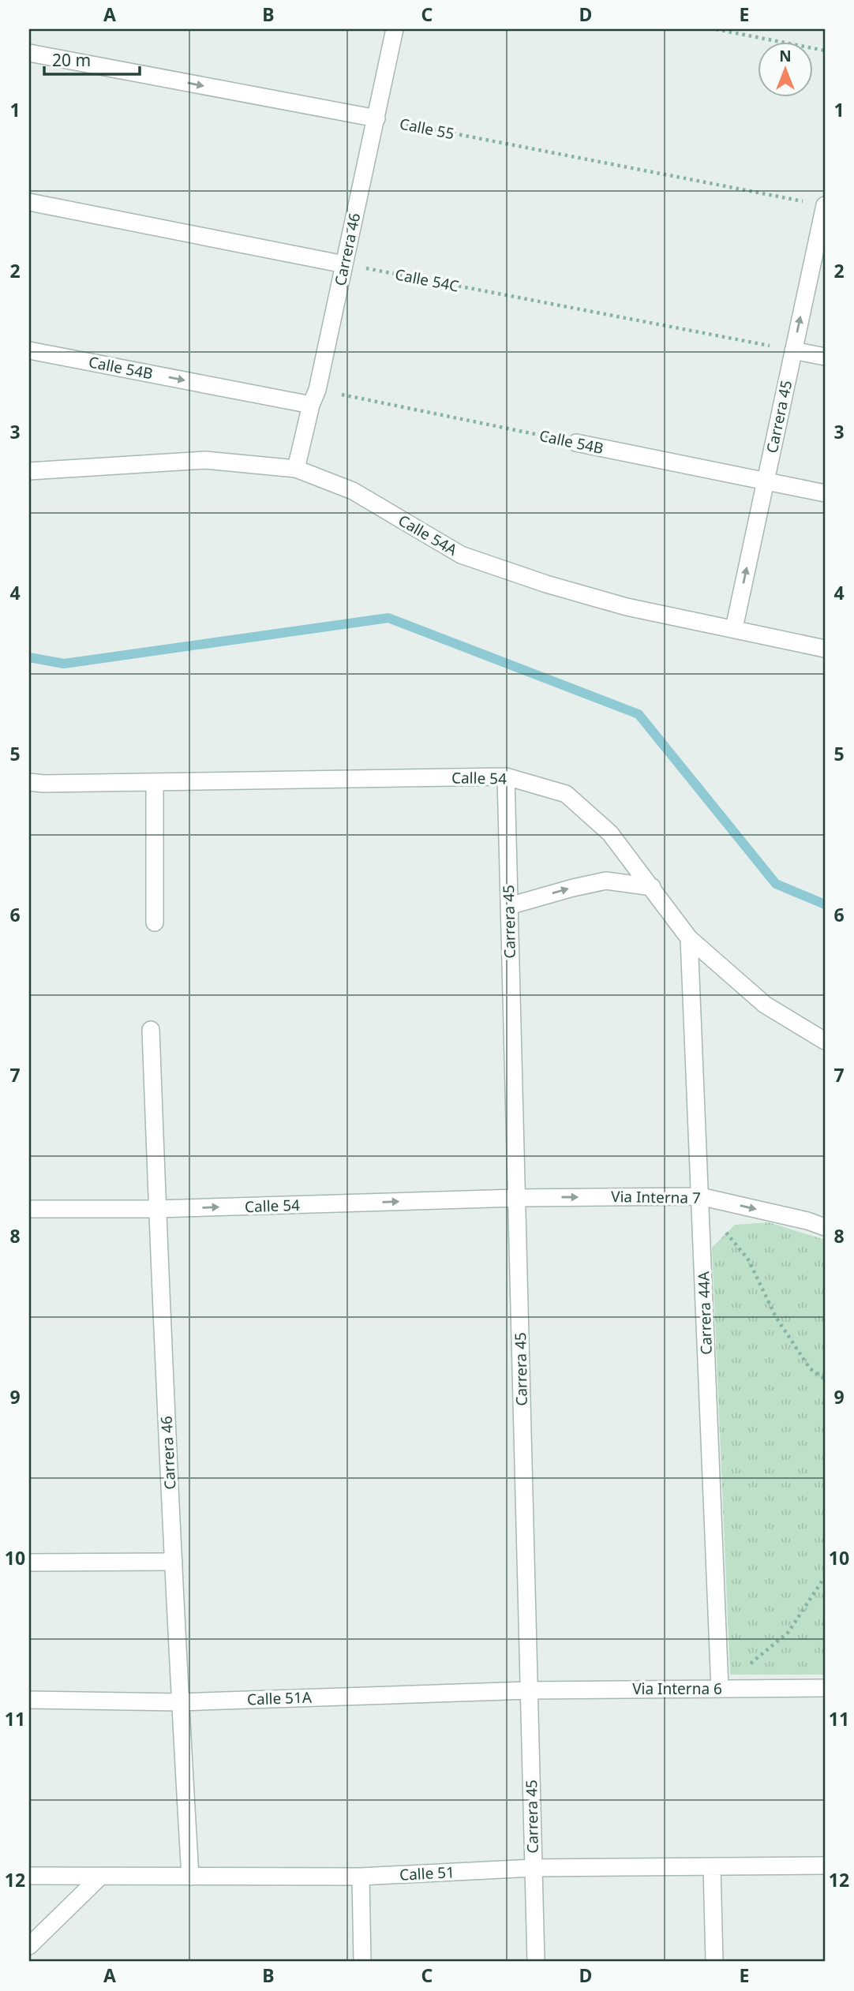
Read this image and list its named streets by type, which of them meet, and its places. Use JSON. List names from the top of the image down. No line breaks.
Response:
{"streets":{"street":["Carrera 46","Calle 54B","Carrera 45","Calle 54A","Calle 54","Via Interna 7","Carrera 44A","Via Interna 6","Calle 51A","Calle 51"],"path":["Calle 55","Calle 54C"]},"crossings":[["Calle 55","Carrera 46"],["Calle 55","Carrera 45"],["Carrera 46","Calle 54C"],["Carrera 46","Calle 54B"],["Carrera 46","Calle 54A"],["Carrera 46","Calle 54"],["Carrera 46","Calle 51A"],["Carrera 46","Calle 51"],["Calle 54C","Carrera 45"],["Calle 54B","Carrera 45"],["Carrera 45","Calle 54A"],["Carrera 45","Calle 54"],["Carrera 45","Via Interna 7"],["Carrera 45","Via Interna 6"],["Carrera 45","Calle 51A"],["Carrera 45","Calle 51"],["Calle 54","Via Interna 7"],["Calle 54","Carrera 44A"],["Via Interna 7","Carrera 44A"],["Carrera 44A","Via Interna 6"],["Via Interna 6","Calle 51A"]],"one_way":["Via Interna 7"],"scale_bar":"20 m","north":"top","grid":{"columns":["A","B","C","D","E"],"rows":["1","2","3","4","5","6","7","8","9","10","11","12"]}}
